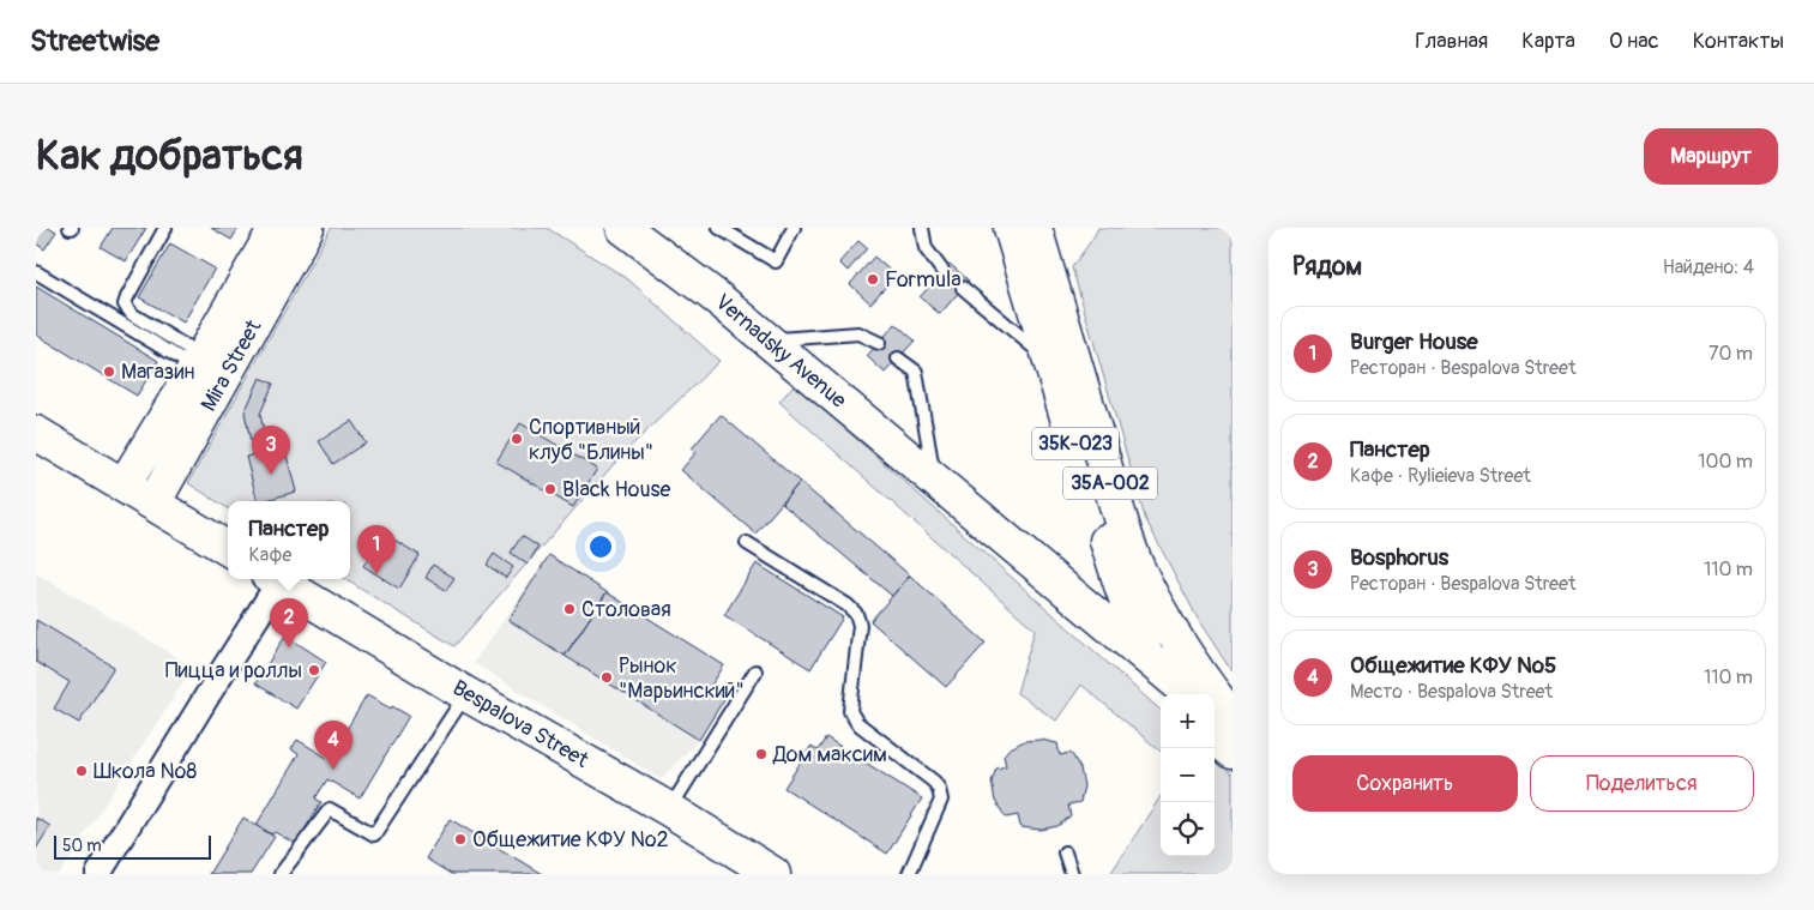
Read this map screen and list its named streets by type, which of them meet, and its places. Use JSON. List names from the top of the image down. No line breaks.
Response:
{"streets":{"main road":["Vernadsky Avenue","Mira Street","35К-023","35А-002","Bespalova Street"]},"crossings":[["Vernadsky Avenue","35К-023"]],"places":["Formula","Магазин","Спортивный клуб \"Блины\"","Black House","Столовая","Пицца и роллы","Рынок \"Марьинский\"","Дом максим","Школа №8","Общежитие КФУ №2"],"scale_bar":"50 m","page":{"header":"Streetwise","nav":["Главная","Карта","О нас","Контакты"],"buttons":["Маршрут",["Сохранить","Поделиться"]],"title":"Как добраться","heading":["Рядом","Найдено: 4"],"list":[{"mark":"1","name":"Burger House","note":"Ресторан · Bespalova Street","value":"70 m"},{"mark":"2","name":"Панстер","note":"Кафе · Rylieieva Street","value":"100 m"},{"mark":"3","name":"Bosphorus","note":"Ресторан · Bespalova Street","value":"110 m"},{"mark":"4","name":"Общежитие КФУ №5","note":"Место · Bespalova Street","value":"110 m"}],"pins":["3","1","2","4"],"popup":["Панстер","Кафе"],"map_buttons":["+","−"],"scale":"50 m"}}
